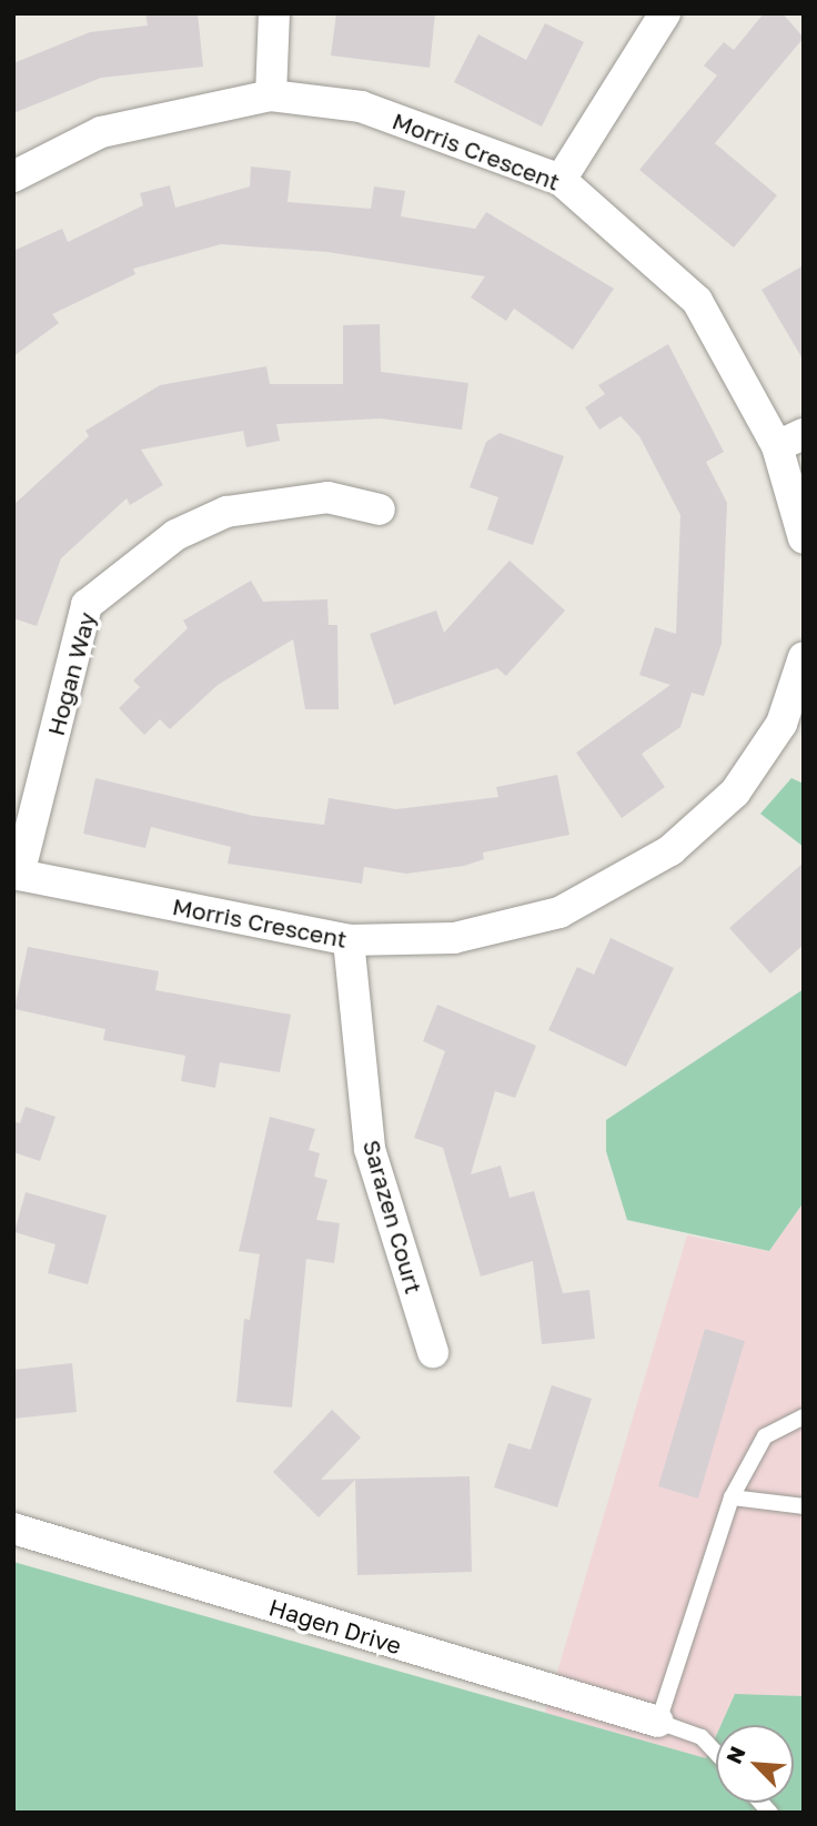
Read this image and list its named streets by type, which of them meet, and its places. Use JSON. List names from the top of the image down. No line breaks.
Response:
{"streets":{"street":["Morris Crescent","Hogan Way","Sarazen Court","Hagen Drive"]},"crossings":[["Morris Crescent","Hogan Way"],["Morris Crescent","Sarazen Court"]],"north":"top left"}
